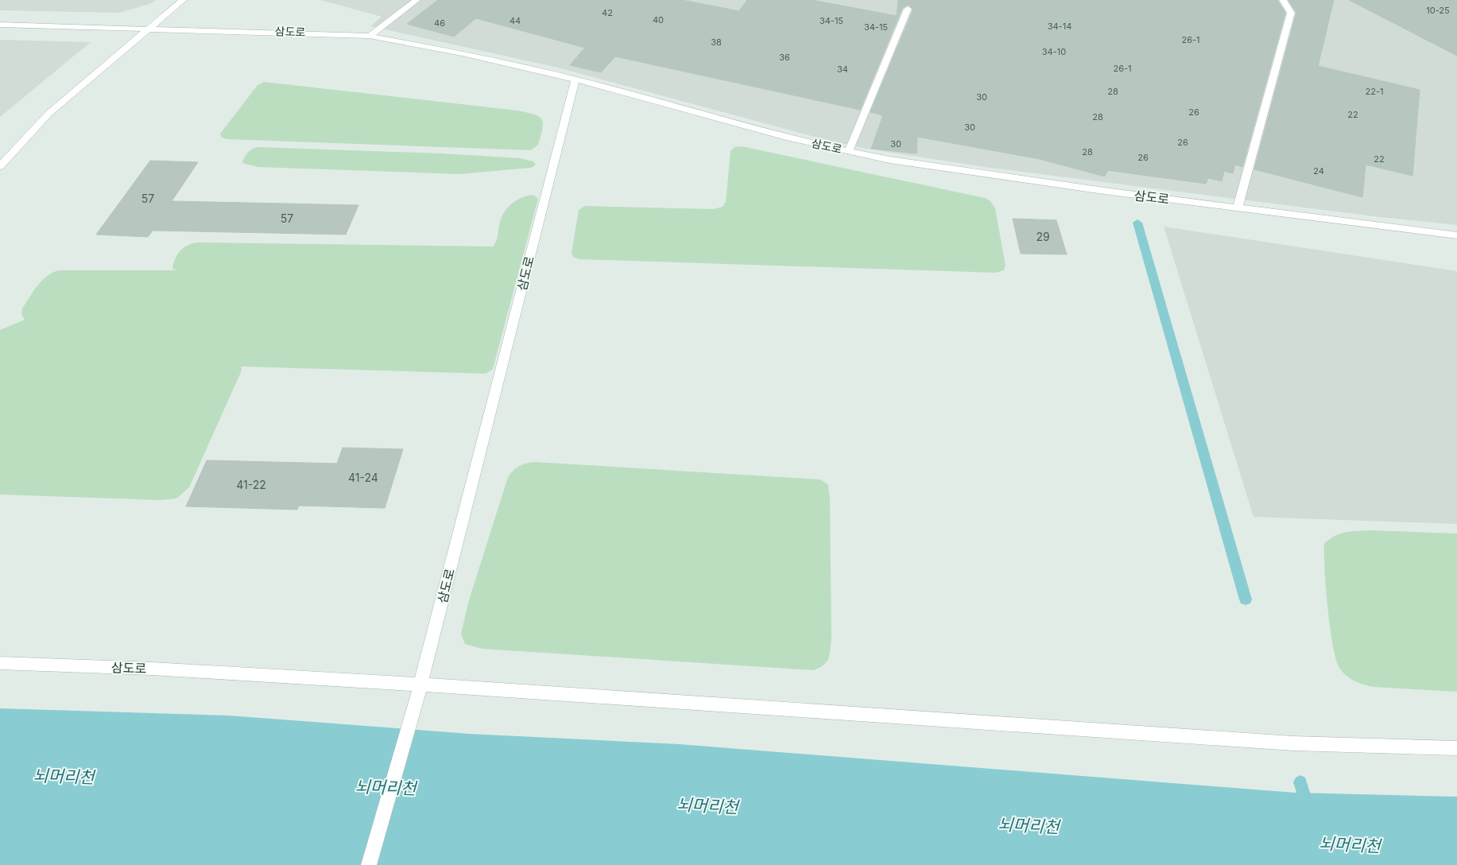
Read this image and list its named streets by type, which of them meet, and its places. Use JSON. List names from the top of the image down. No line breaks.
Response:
{"streets":{"street":["삼도로"]},"water":["뇌머리천"],"house_numbers":["10-25","42","40","44","34-15","46","34-14","34-15","26-1","38","34-10","36","26-1","34","28","22-1","30","26","22","28","30","26","30","28","26","22","24","57","57","29","41-24","41-22"]}
